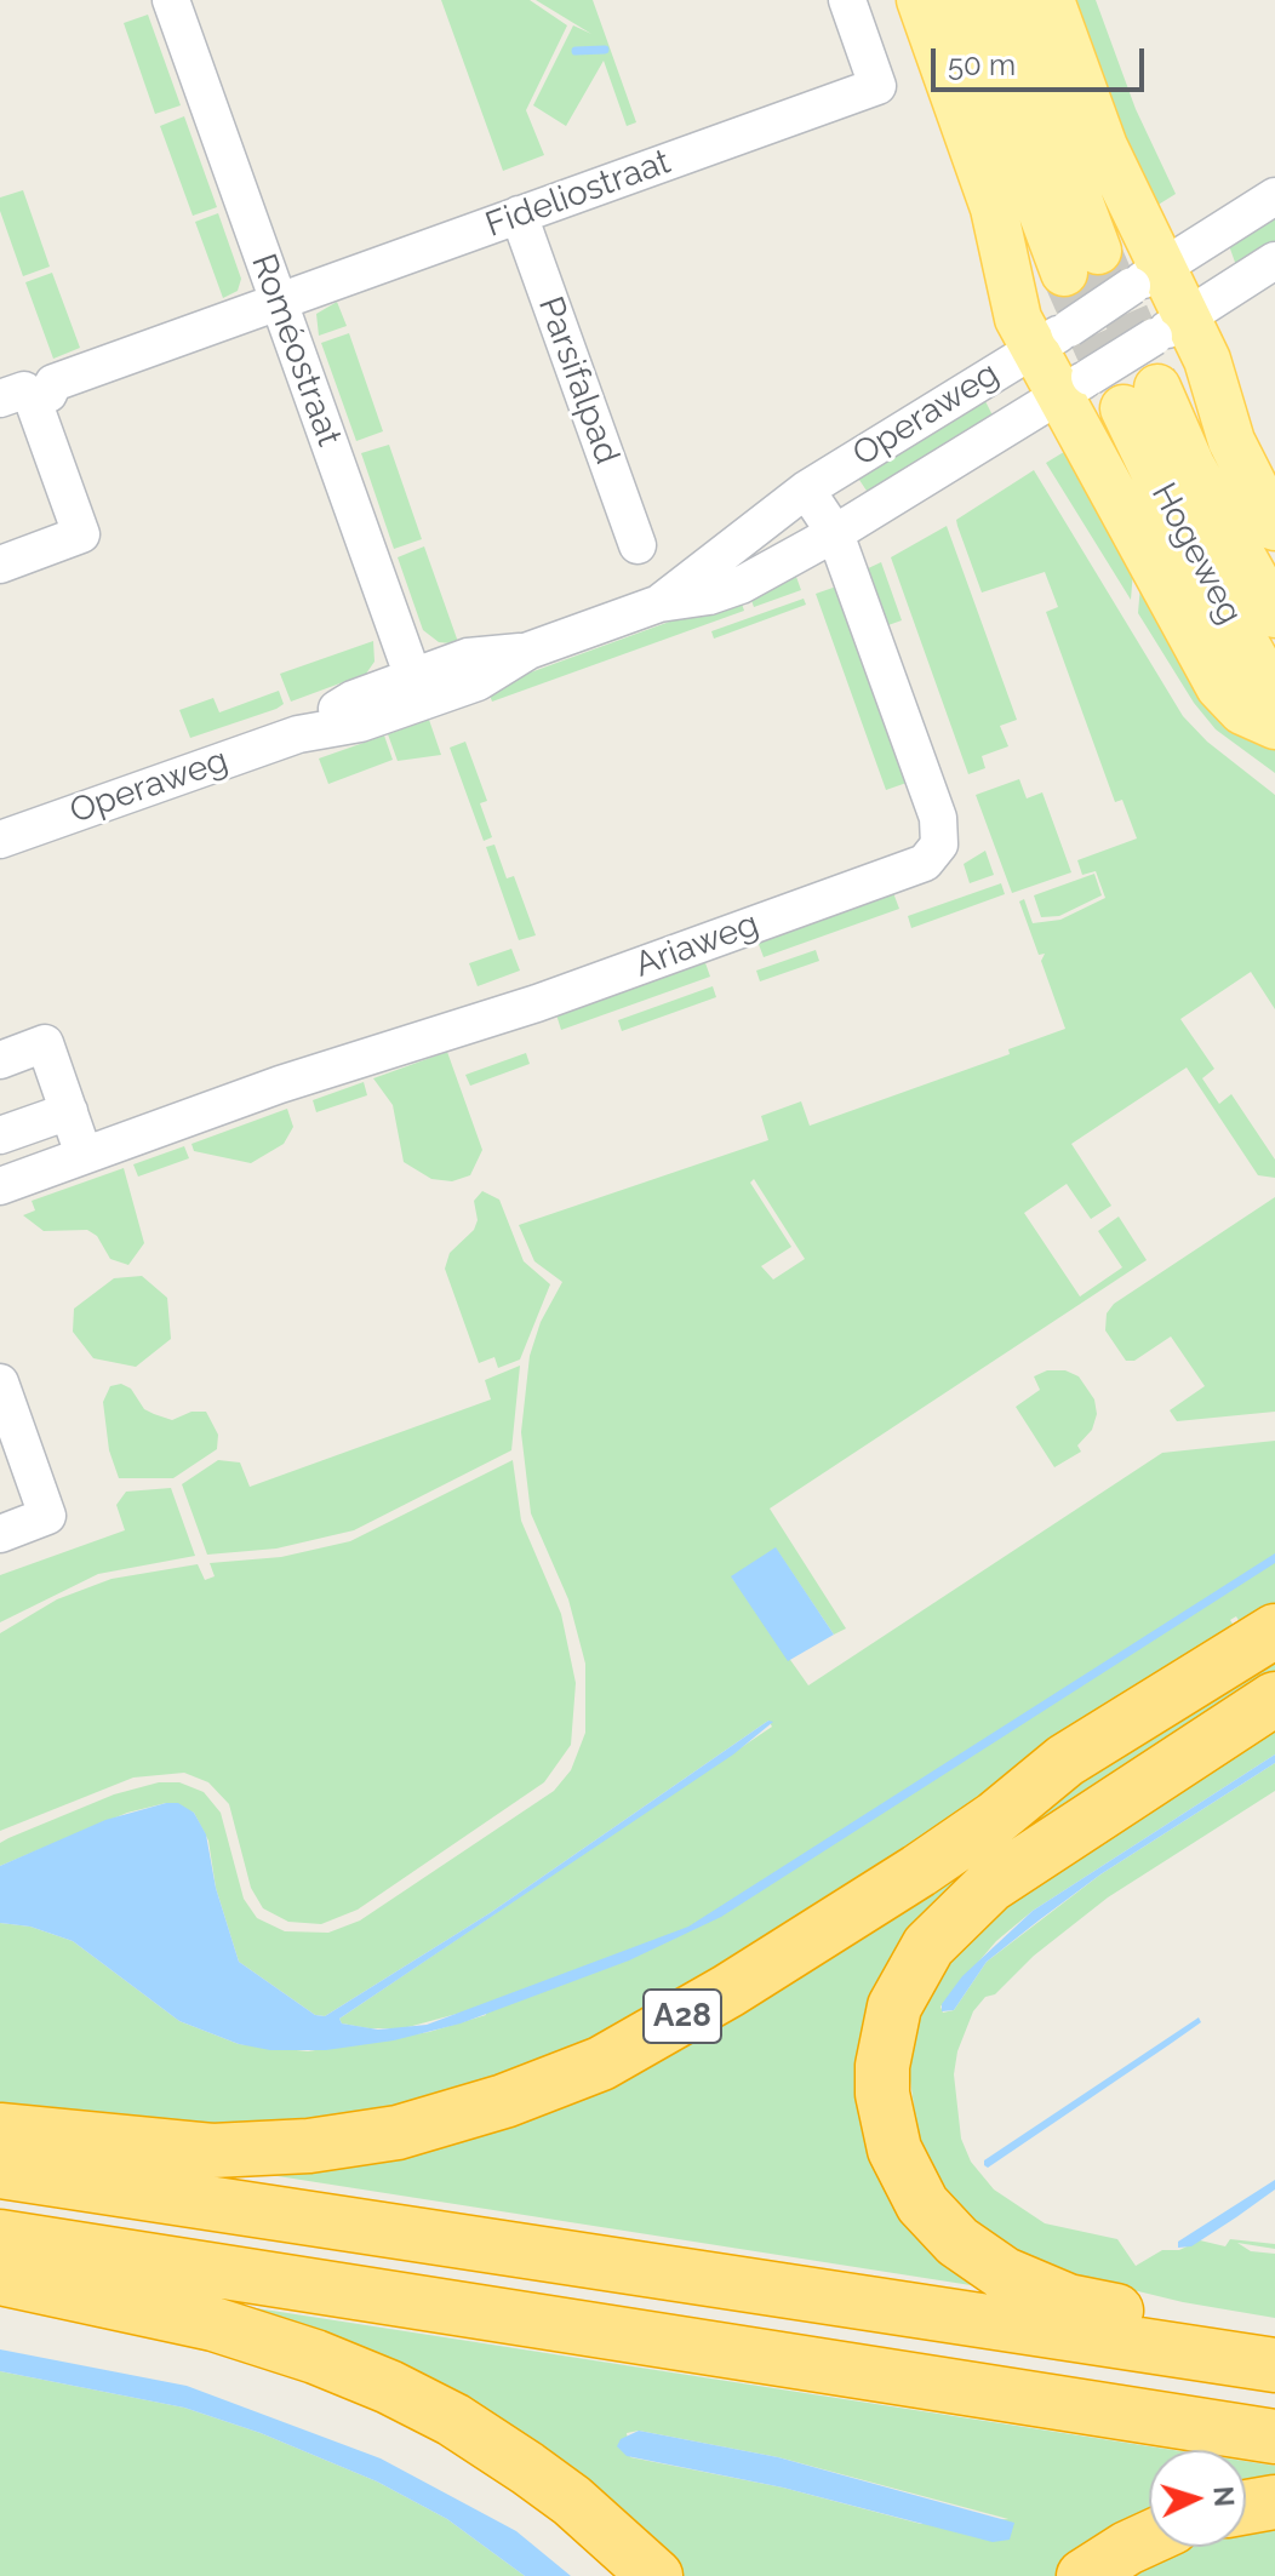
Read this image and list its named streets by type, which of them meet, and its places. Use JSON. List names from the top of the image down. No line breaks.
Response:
{"streets":{"highway":["A28"],"main road":["Hogeweg"],"street":["Fideliostraat","Roméostraat","Parsifalpad","Operaweg","Ariaweg"]},"crossings":[["Fideliostraat","Roméostraat"],["Fideliostraat","Parsifalpad"],["Roméostraat","Operaweg"],["Operaweg","Ariaweg"]],"scale_bar":"50 m","north":"right"}
